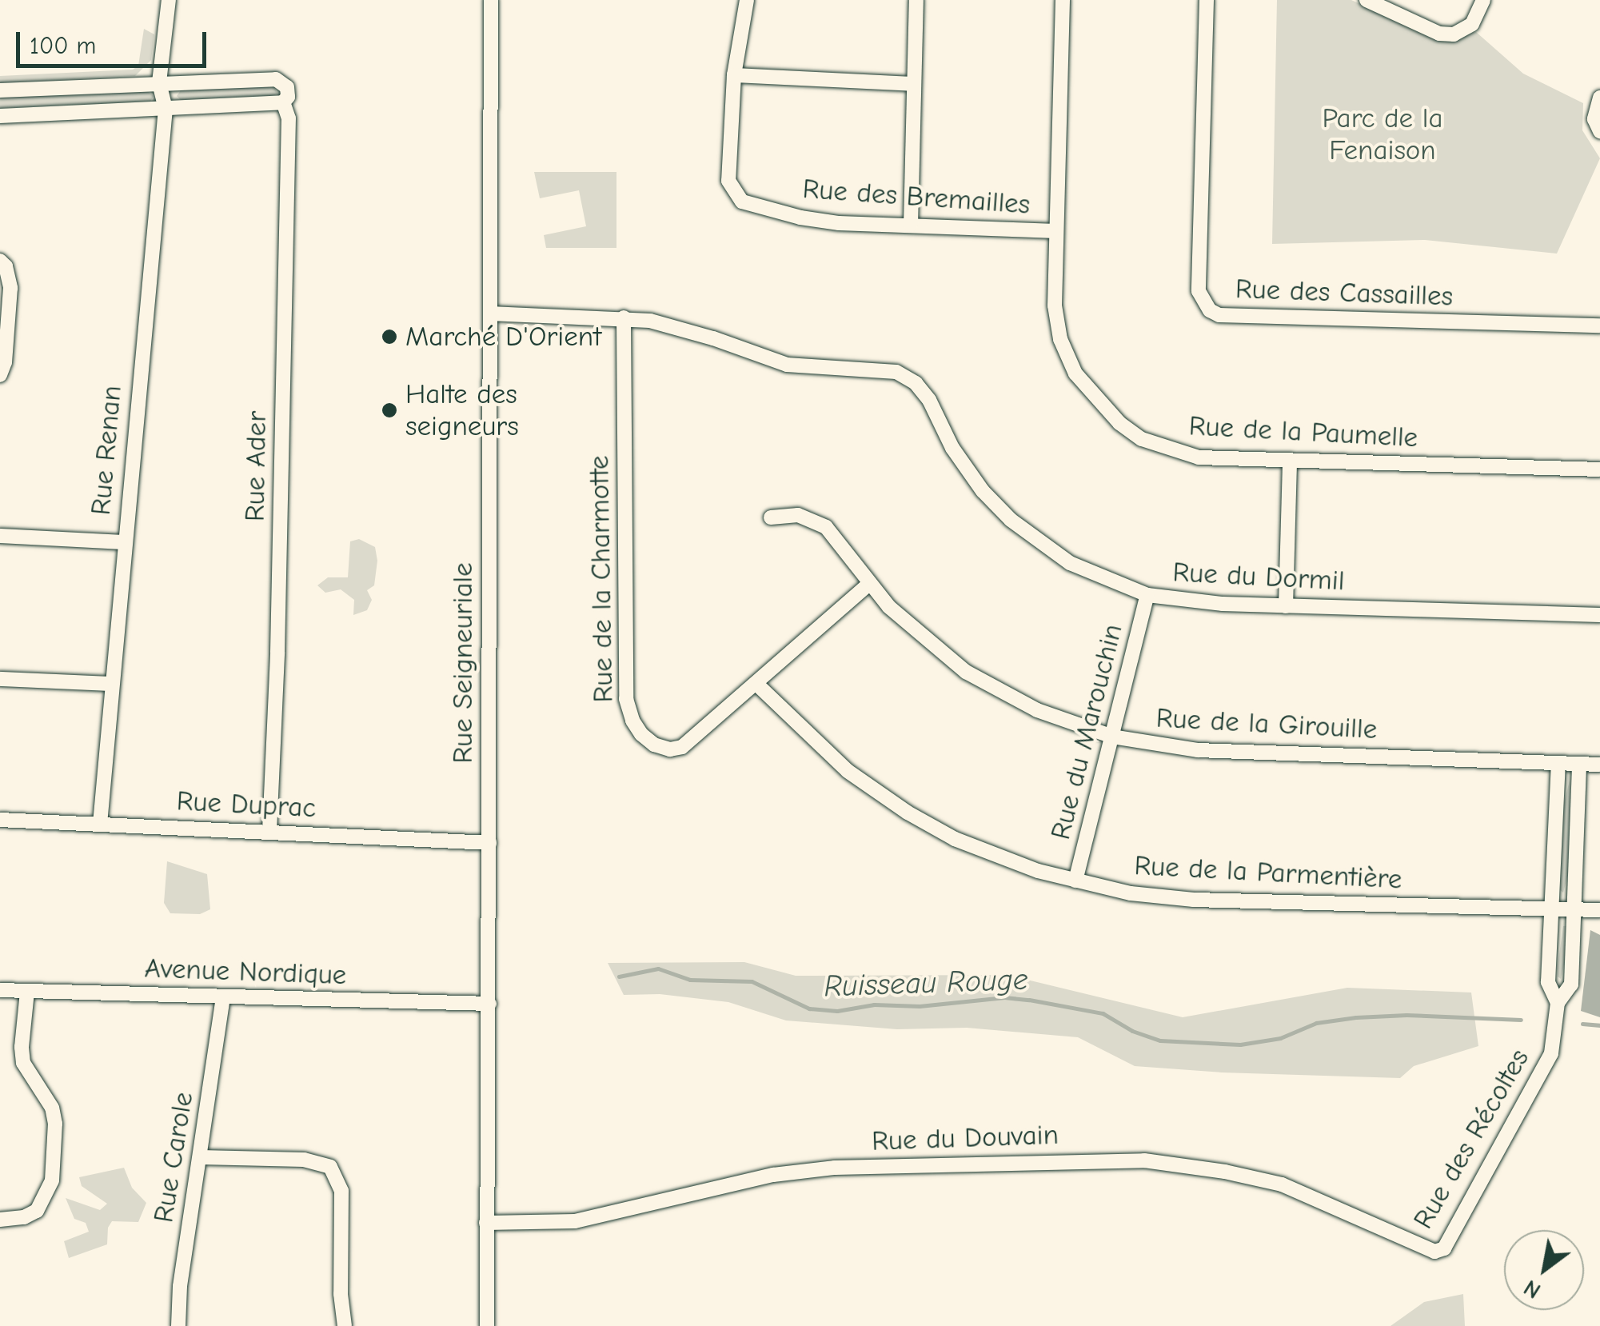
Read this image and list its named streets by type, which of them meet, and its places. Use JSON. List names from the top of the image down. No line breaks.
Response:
{"streets":{"street":["Rue des Bremailles","Rue des Cassailles","Rue de la Paumelle","Rue Renan","Rue Ader","Rue du Dormil","Rue de la Charmotte","Rue Seigneuriale","Rue de la Girouille","Rue du Marouchin","Rue Duprac","Rue de la Parmentière","Avenue Nordique","Rue du Douvain","Rue des Récoltes","Rue Carole"]},"crossings":[["Rue des Bremailles","Rue de la Paumelle"],["Rue Renan","Rue Duprac"],["Rue Ader","Rue Duprac"],["Rue du Dormil","Rue de la Charmotte"],["Rue du Dormil","Rue Seigneuriale"],["Rue du Dormil","Rue du Marouchin"],["Rue de la Charmotte","Rue de la Girouille"],["Rue de la Charmotte","Rue de la Parmentière"],["Rue Seigneuriale","Rue Duprac"],["Rue Seigneuriale","Avenue Nordique"],["Rue Seigneuriale","Rue du Douvain"],["Rue de la Girouille","Rue du Marouchin"],["Rue de la Girouille","Rue des Récoltes"],["Rue du Marouchin","Rue de la Parmentière"],["Rue de la Parmentière","Rue des Récoltes"],["Avenue Nordique","Rue Carole"],["Rue du Douvain","Rue des Récoltes"]],"water":["Ruisseau Rouge"],"parks":["Parc de la Fenaison"],"places":["Marché D'Orient","Halte des seigneurs"],"scale_bar":"100 m","north":"bottom left"}
